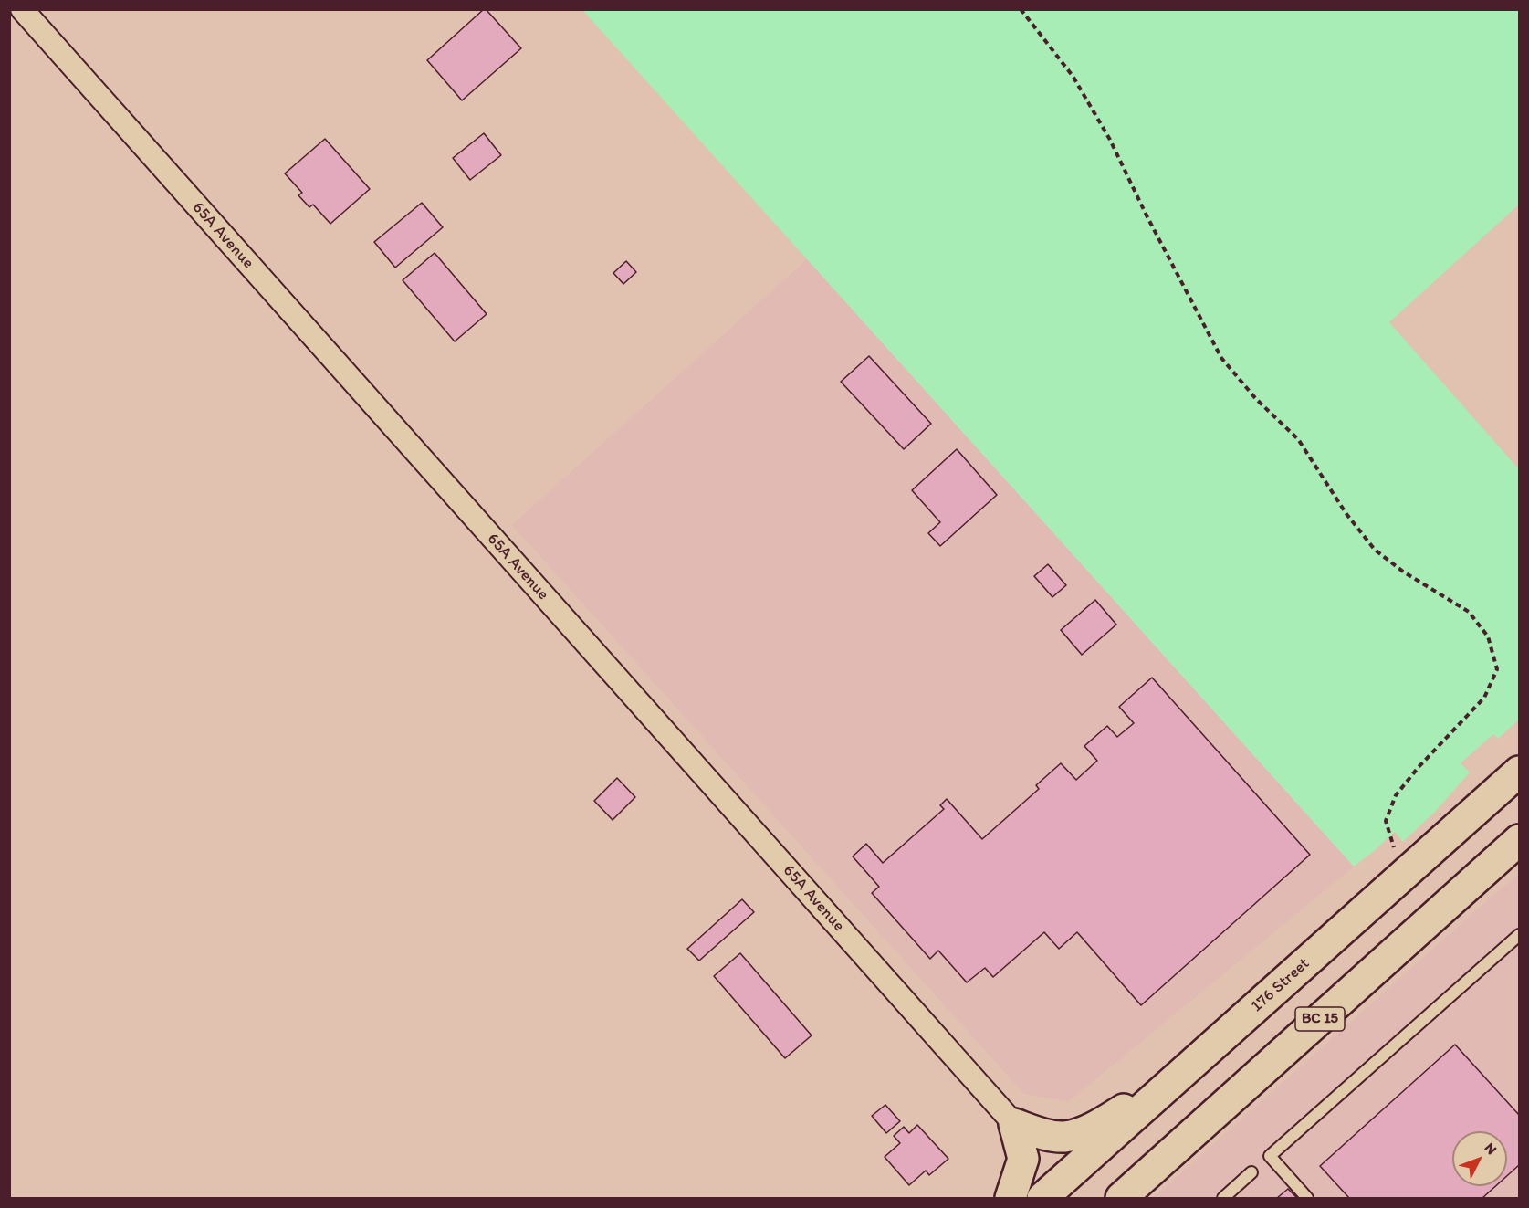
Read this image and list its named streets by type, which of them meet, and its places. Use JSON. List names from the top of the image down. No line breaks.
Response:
{"streets":{"highway":["176 Street","BC 15"],"street":["65A Avenue"]},"north":"top right"}
